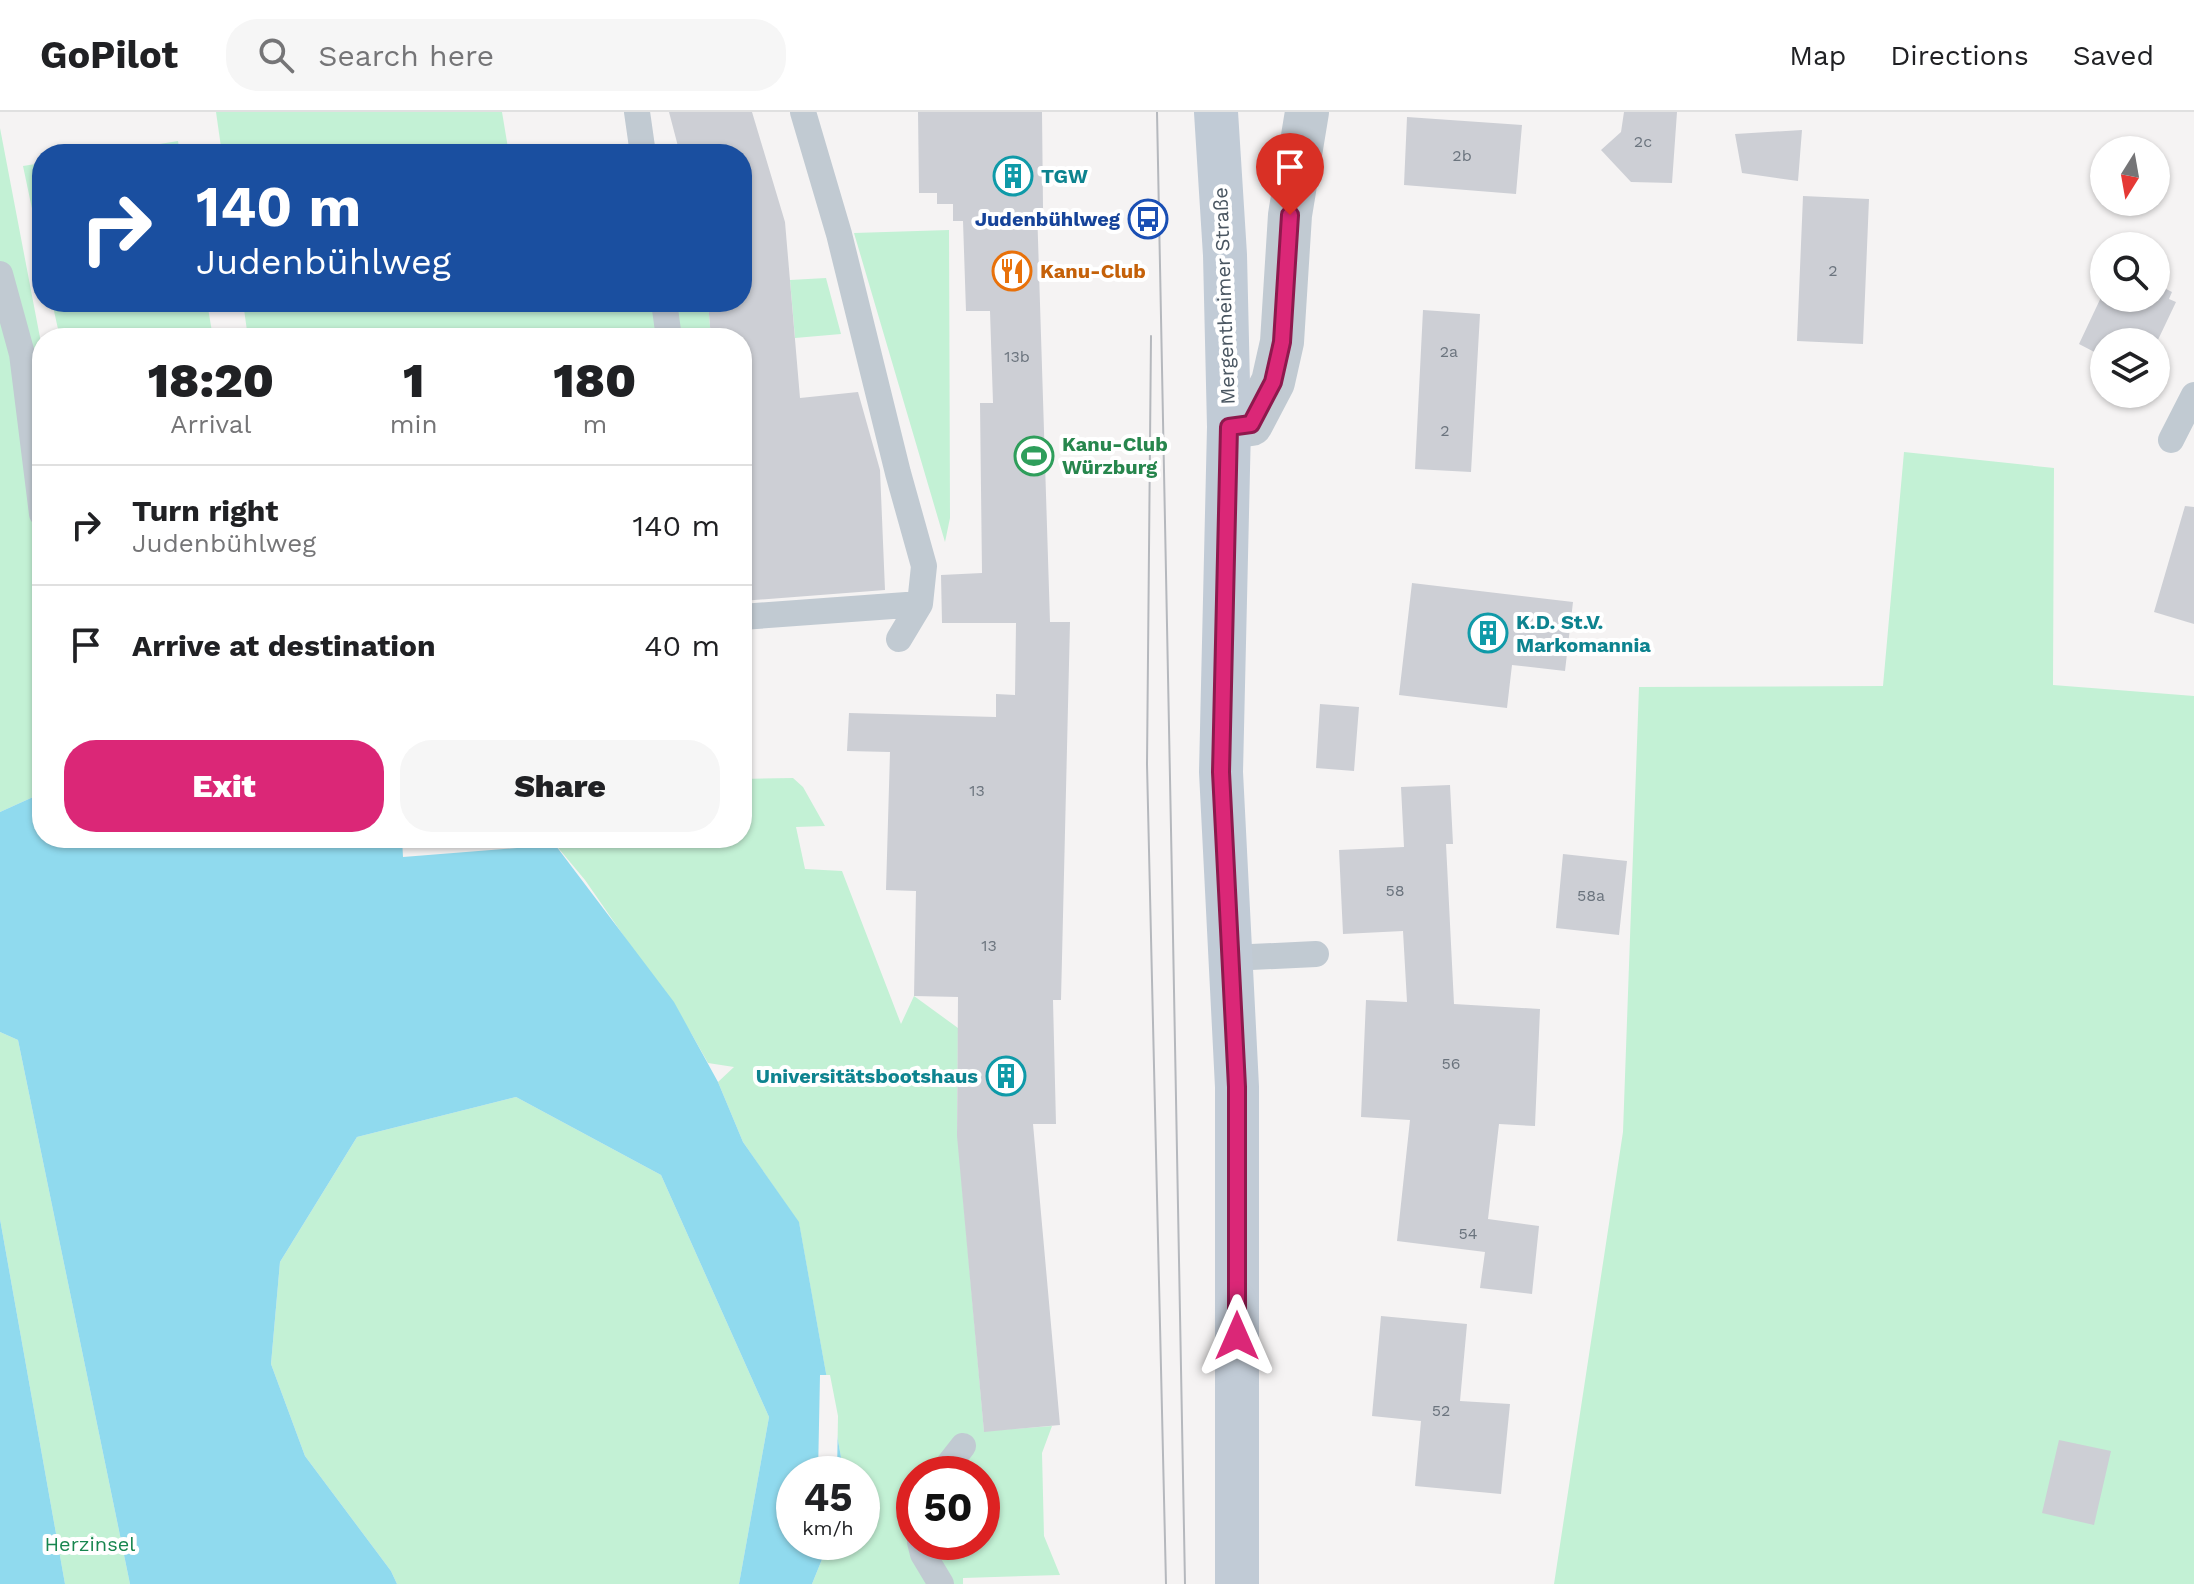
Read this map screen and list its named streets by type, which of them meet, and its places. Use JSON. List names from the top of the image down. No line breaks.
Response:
{"streets":{"main road":["Mergentheimer Straße"]},"parks":["Herzinsel"],"places":{"building":["TGW","K.D. St.V. Markomannia","Universitätsbootshaus"],"bus stop":["Judenbühlweg"],"restaurant":["Kanu-Club"],"sports":["Kanu-Club Würzburg"]},"house_numbers":["2c","2b","2","2a","13b","2","13","58","58a","13","56","54","52"],"north":"bottom","page":{"header":"GoPilot","search":"Search here","nav":["Map","Directions","Saved"],"turn":["140 m","Judenbühlweg"],"eta":["18:20","Arrival","1","min","180","m"],"list":[{"name":"Turn right","note":"Judenbühlweg","value":"140 m"},{"name":"Arrive at destination","value":"40 m"}],"buttons":["Exit","Share"],"speed":"45 km/h","limit":"50"}}
